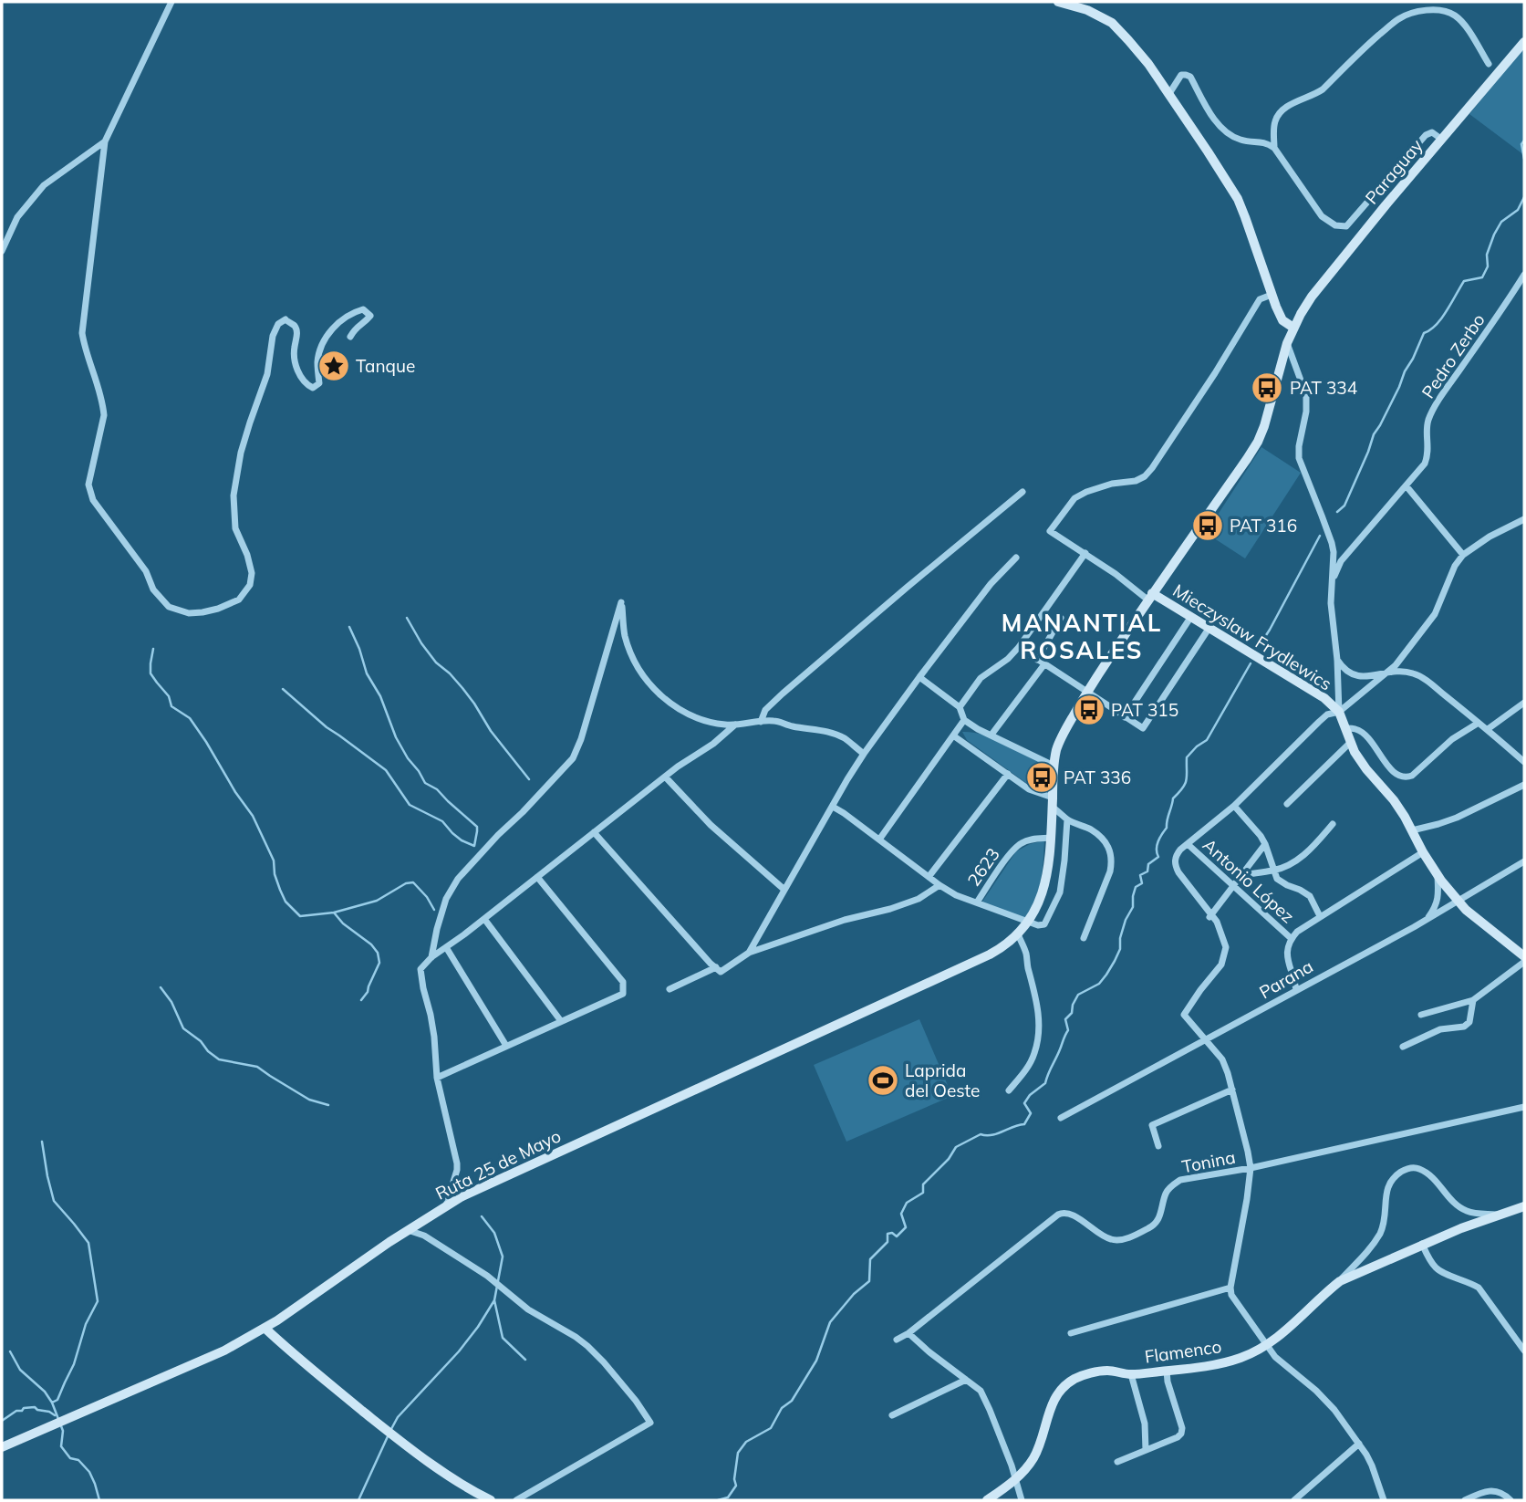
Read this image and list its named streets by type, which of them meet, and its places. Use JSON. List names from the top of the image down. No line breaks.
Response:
{"streets":{"main road":["Paraguay","Mieczyslaw Frydlewics","Ruta 25 de Mayo","Flamenco"],"street":["Pedro Zerbo","2623","Antonio López","Parana","Tonina"]},"crossings":[["Paraguay","Mieczyslaw Frydlewics"],["Paraguay","Ruta 25 de Mayo"],["Mieczyslaw Frydlewics","Parana"],["Mieczyslaw Frydlewics","Ruta 25 de Mayo"],["2623","Ruta 25 de Mayo"]],"districts":["MANANTIAL ROSALES"],"places":{"place":["Tanque"],"bus stop":["PAT 334","PAT 316","PAT 315","PAT 336"],"sports":["Laprida del Oeste"]}}
